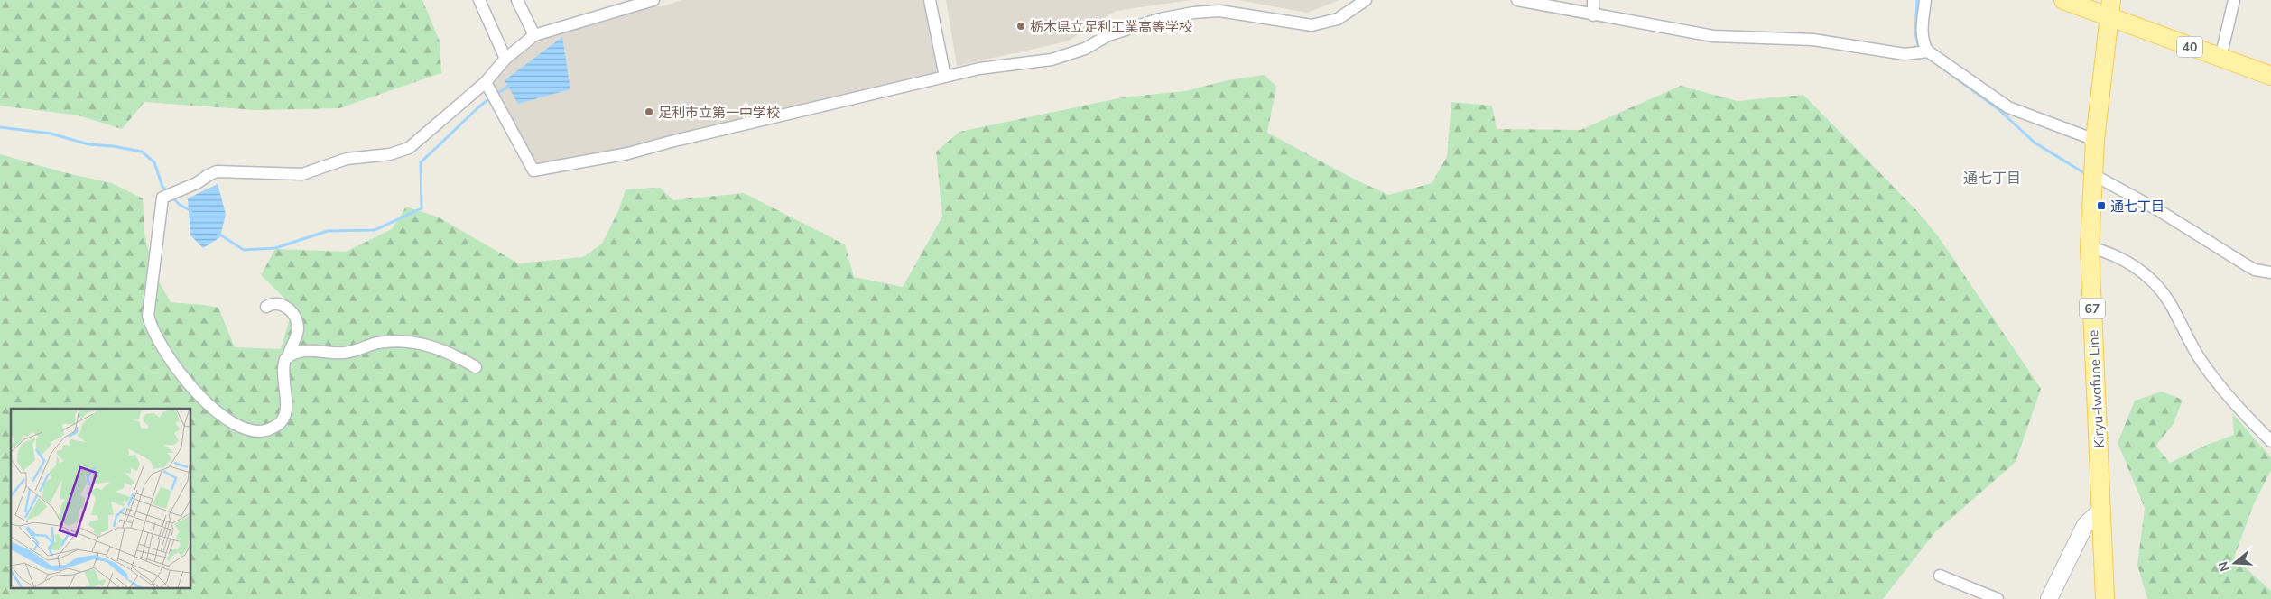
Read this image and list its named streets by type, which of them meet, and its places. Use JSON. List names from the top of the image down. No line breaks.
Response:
{"streets":{"main road":["40","67","Kiryu-Iwafune Line"]},"crossings":[["40","67"],["40","Kiryu-Iwafune Line"],["67","Kiryu-Iwafune Line"]],"districts":["通七丁目"],"places":{"other":["栃木県立足利工業高等学校","足利市立第一中学校"],"transit":["通七丁目"]},"north":"left"}
